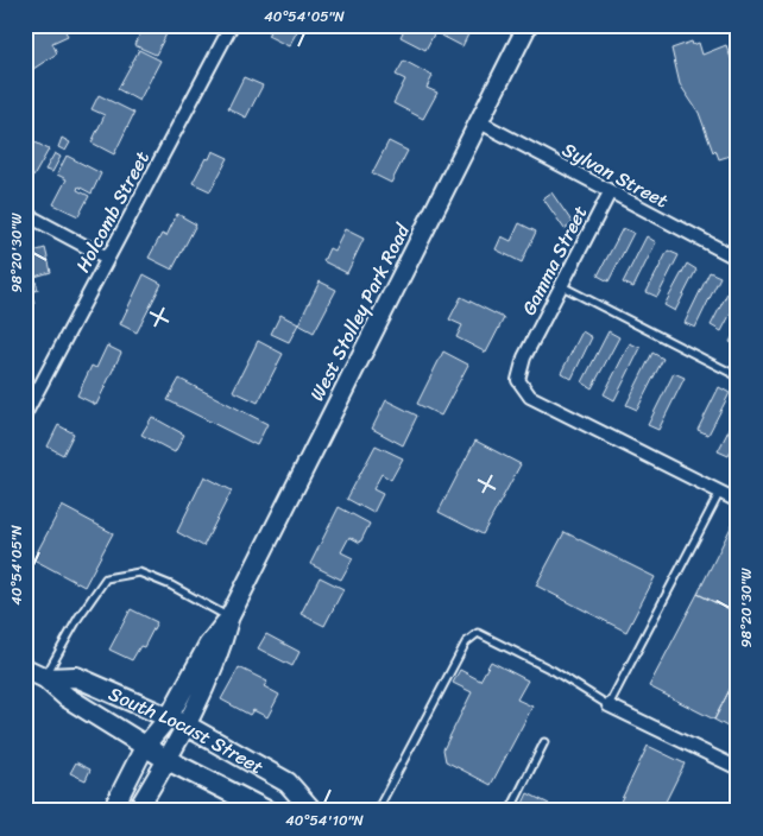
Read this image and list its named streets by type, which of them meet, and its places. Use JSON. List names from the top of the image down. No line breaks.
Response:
{"streets":{"main road":["West Stolley Park Road","South Locust Street"],"street":["Sylvan Street","Holcomb Street","Gamma Street"]},"crossings":[["Sylvan Street","Gamma Street"],["Sylvan Street","West Stolley Park Road"],["West Stolley Park Road","South Locust Street"]],"coordinates":["40°54'05\"N","98°20'30\"W","40°54'10\"N"]}
